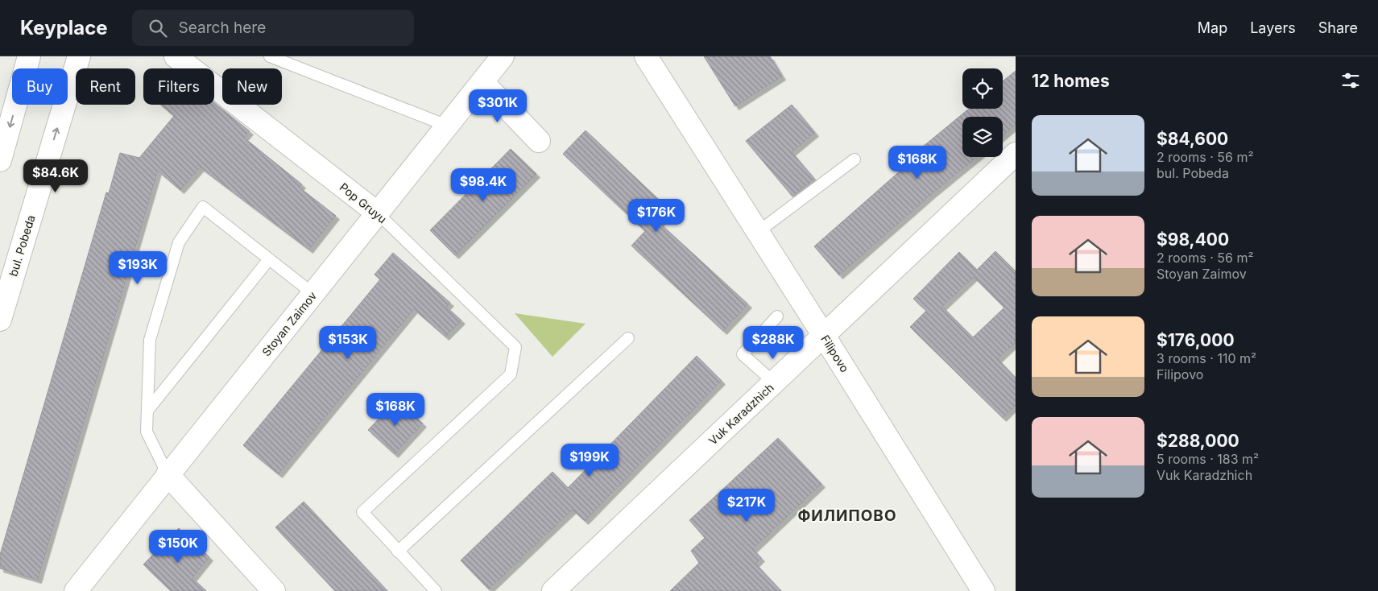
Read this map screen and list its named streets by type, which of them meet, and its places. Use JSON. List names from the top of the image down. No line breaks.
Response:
{"streets":{"street":["Pop Gruyu","bul. Pobeda","Stoyan Zaimov","Filipovo","Vuk Karadzhich"]},"crossings":[["Pop Gruyu","Stoyan Zaimov"],["Filipovo","Vuk Karadzhich"]],"districts":["ФИЛИПОВО"],"page":{"header":"Keyplace","search":"Search here","nav":["Map","Layers","Share"],"heading":"12 homes","chip":["Buy","Rent","Filters","New"],"price":["$301K","$168K","$84.6K","$98.4K","$176K","$193K","$153K","$288K","$168K","$199K","$217K","$150K"],"list":[{"name":"$84,600","note":"2 rooms · 56 m² · bul. Pobeda"},{"name":"$98,400","note":"2 rooms · 56 m² · Stoyan Zaimov"},{"name":"$176,000","note":"3 rooms · 110 m² · Filipovo"},{"name":"$288,000","note":"5 rooms · 183 m² · Vuk Karadzhich"}]}}
